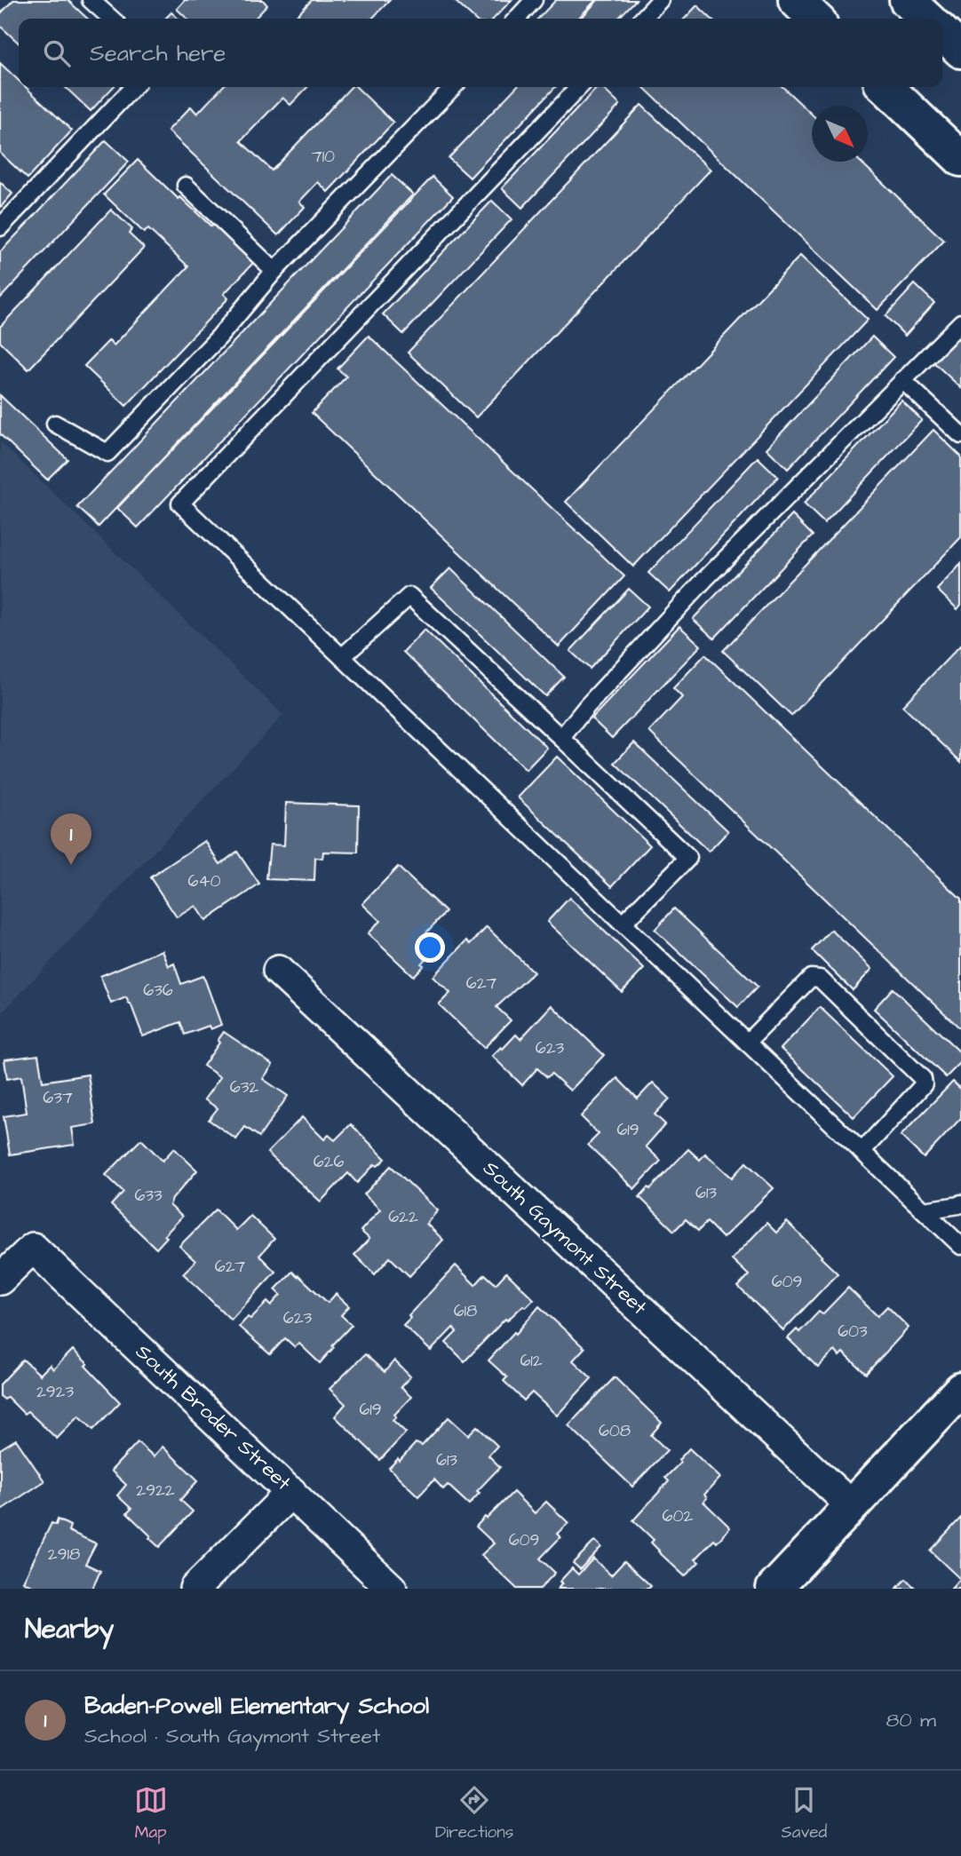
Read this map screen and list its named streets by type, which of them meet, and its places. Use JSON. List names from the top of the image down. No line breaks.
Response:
{"streets":{"street":["South Gaymont Street","South Broder Street"]},"house_numbers":["710","640","627","636","623","632","637","619","626","613","633","622","627","609","618","623","603","612","2923","619","608","613","2922","602","609","2918"],"north":"bottom right","page":{"search":"Search here","pins":"1","heading":"Nearby","list":[{"mark":"1","name":"Baden-Powell Elementary School","note":"School · South Gaymont Street","value":"80 m"}],"nav":["Map","Directions","Saved"]}}
